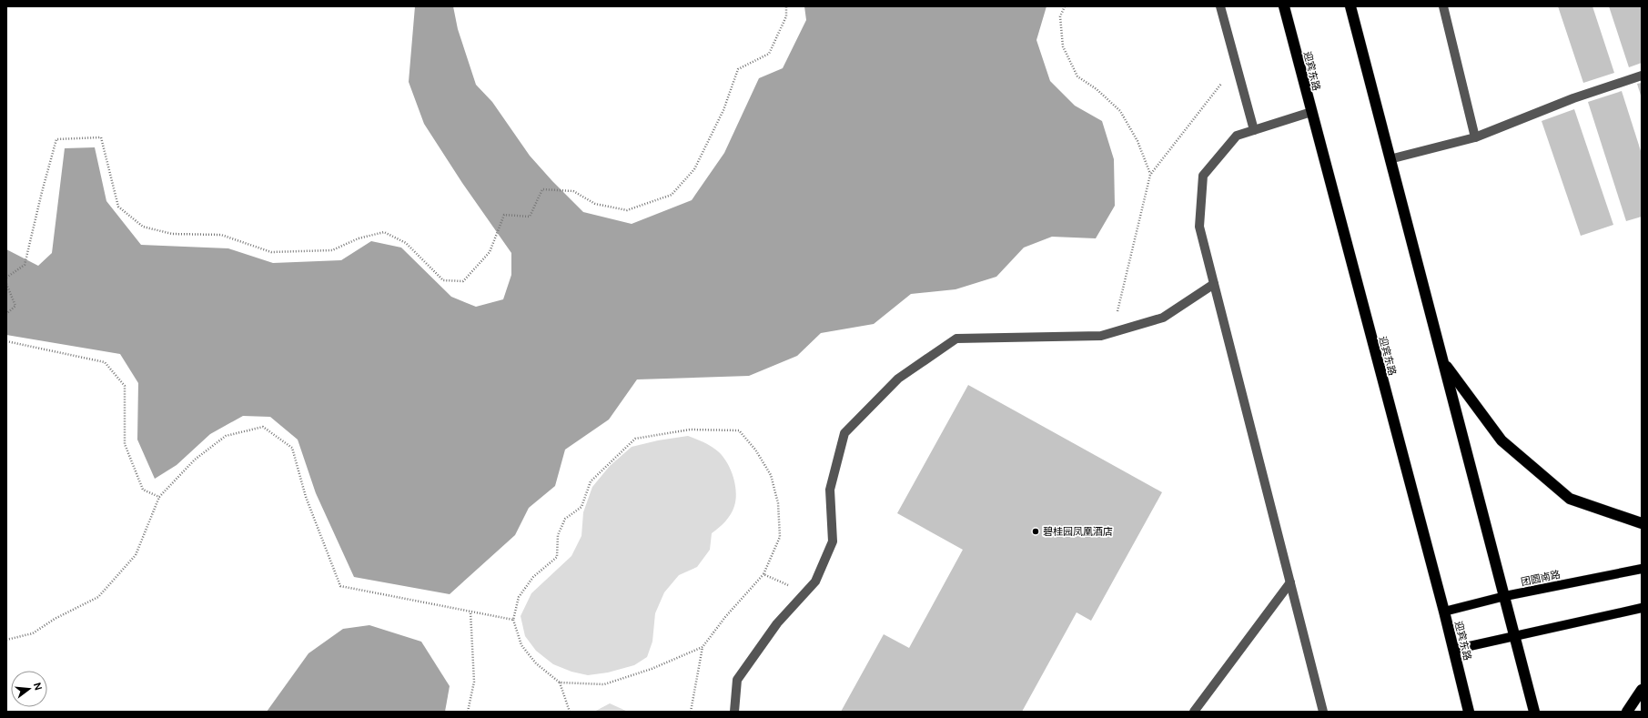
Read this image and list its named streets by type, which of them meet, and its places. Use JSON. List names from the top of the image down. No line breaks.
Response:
{"streets":{"highway":["迎宾东路"],"main road":["团圆南路"]},"crossings":[["迎宾东路","团圆南路"]],"places":["碧桂园凤凰酒店"],"north":"right"}
